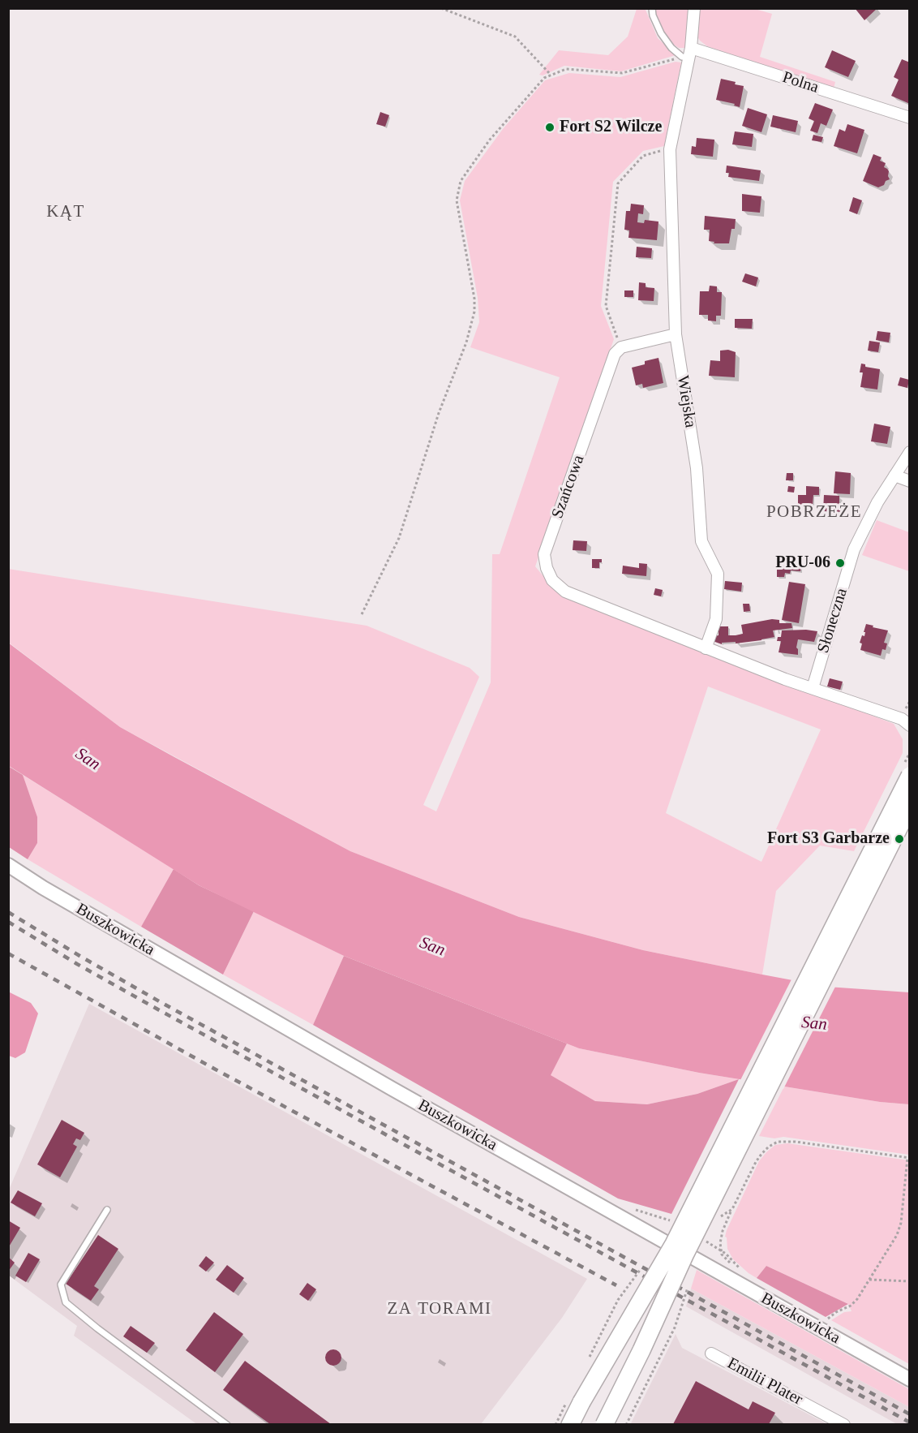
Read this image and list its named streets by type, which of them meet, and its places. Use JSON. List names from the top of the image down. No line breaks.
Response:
{"streets":{"street":["Polna","Wiejska","Szańcowa","Słoneczna","Buszkowicka","Emilii Plater"]},"crossings":[["Wiejska","Szańcowa"],["Szańcowa","Słoneczna"]],"districts":["KĄT","POBRZEŻE","ZA TORAMI"],"water":["San"],"places":["Fort S2 Wilcze","PRU-06","Fort S3 Garbarze"]}
